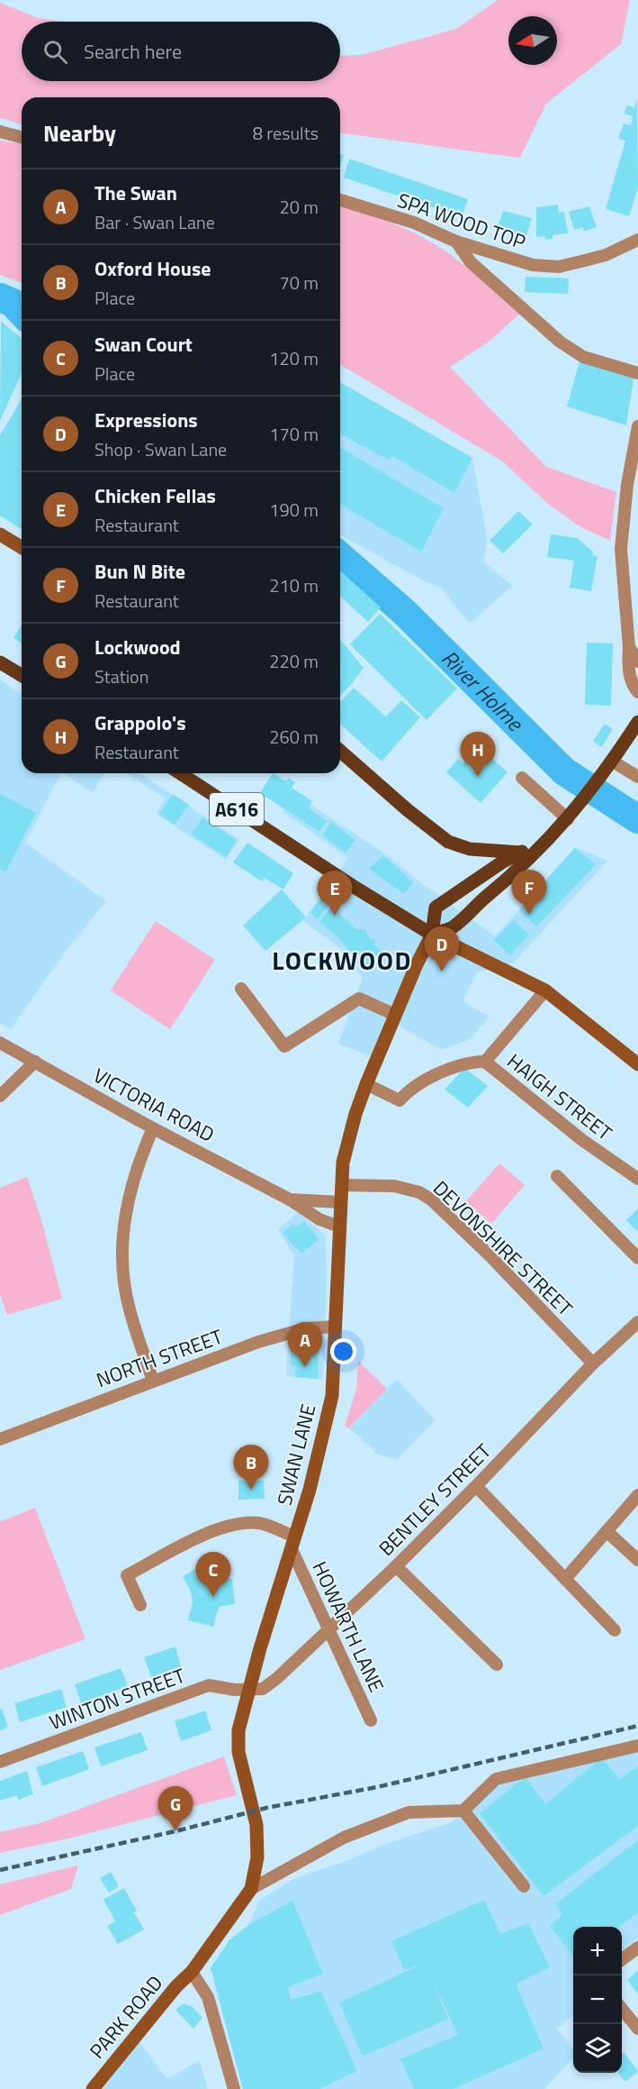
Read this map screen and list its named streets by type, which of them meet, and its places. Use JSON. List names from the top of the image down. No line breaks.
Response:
{"streets":{"main road":["A616"],"street":["SPA WOOD TOP","HAIGH STREET","VICTORIA ROAD","DEVONSHIRE STREET","NORTH STREET","SWAN LANE","BENTLEY STREET","HOWARTH LANE","WINTON STREET","PARK ROAD"]},"crossings":[["A616","SWAN LANE"],["VICTORIA ROAD","SWAN LANE"],["DEVONSHIRE STREET","SWAN LANE"],["DEVONSHIRE STREET","BENTLEY STREET"],["NORTH STREET","SWAN LANE"],["SWAN LANE","BENTLEY STREET"],["SWAN LANE","HOWARTH LANE"],["SWAN LANE","WINTON STREET"],["SWAN LANE","PARK ROAD"],["BENTLEY STREET","HOWARTH LANE"],["BENTLEY STREET","WINTON STREET"]],"districts":["LOCKWOOD"],"water":["River Holme"],"north":"left","page":{"search":"Search here","heading":["Nearby","8 results"],"list":[{"mark":"A","name":"The Swan","note":"Bar · Swan Lane","value":"20 m"},{"mark":"B","name":"Oxford House","note":"Place","value":"70 m"},{"mark":"C","name":"Swan Court","note":"Place","value":"120 m"},{"mark":"D","name":"Expressions","note":"Shop · Swan Lane","value":"170 m"},{"mark":"E","name":"Chicken Fellas","note":"Restaurant","value":"190 m"},{"mark":"F","name":"Bun N Bite","note":"Restaurant","value":"210 m"},{"mark":"G","name":"Lockwood","note":"Station","value":"220 m"},{"mark":"H","name":"Grappolo's","note":"Restaurant","value":"260 m"}],"pins":["H","F","E","D","A","B","C","G"],"map_buttons":["+","−"]}}
